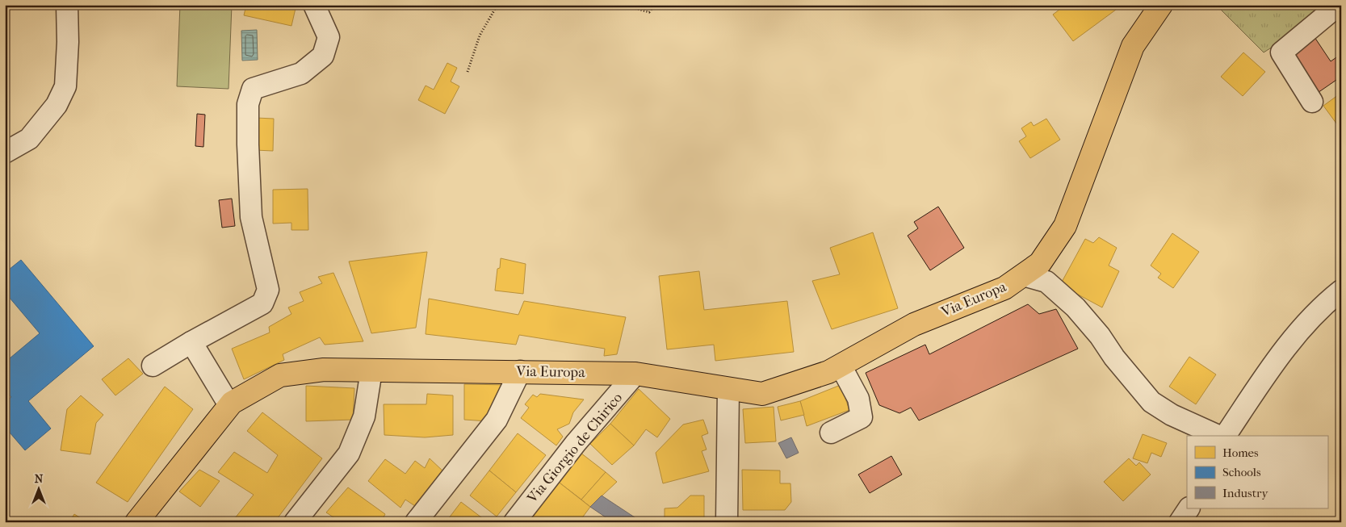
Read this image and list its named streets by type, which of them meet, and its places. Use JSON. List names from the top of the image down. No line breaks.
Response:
{"streets":{"main road":["Via Europa"],"street":["Via Giorgio de Chirico"]},"crossings":[["Via Europa","Via Giorgio de Chirico"]],"legend":["Homes","Schools","Industry"],"north":"top"}
